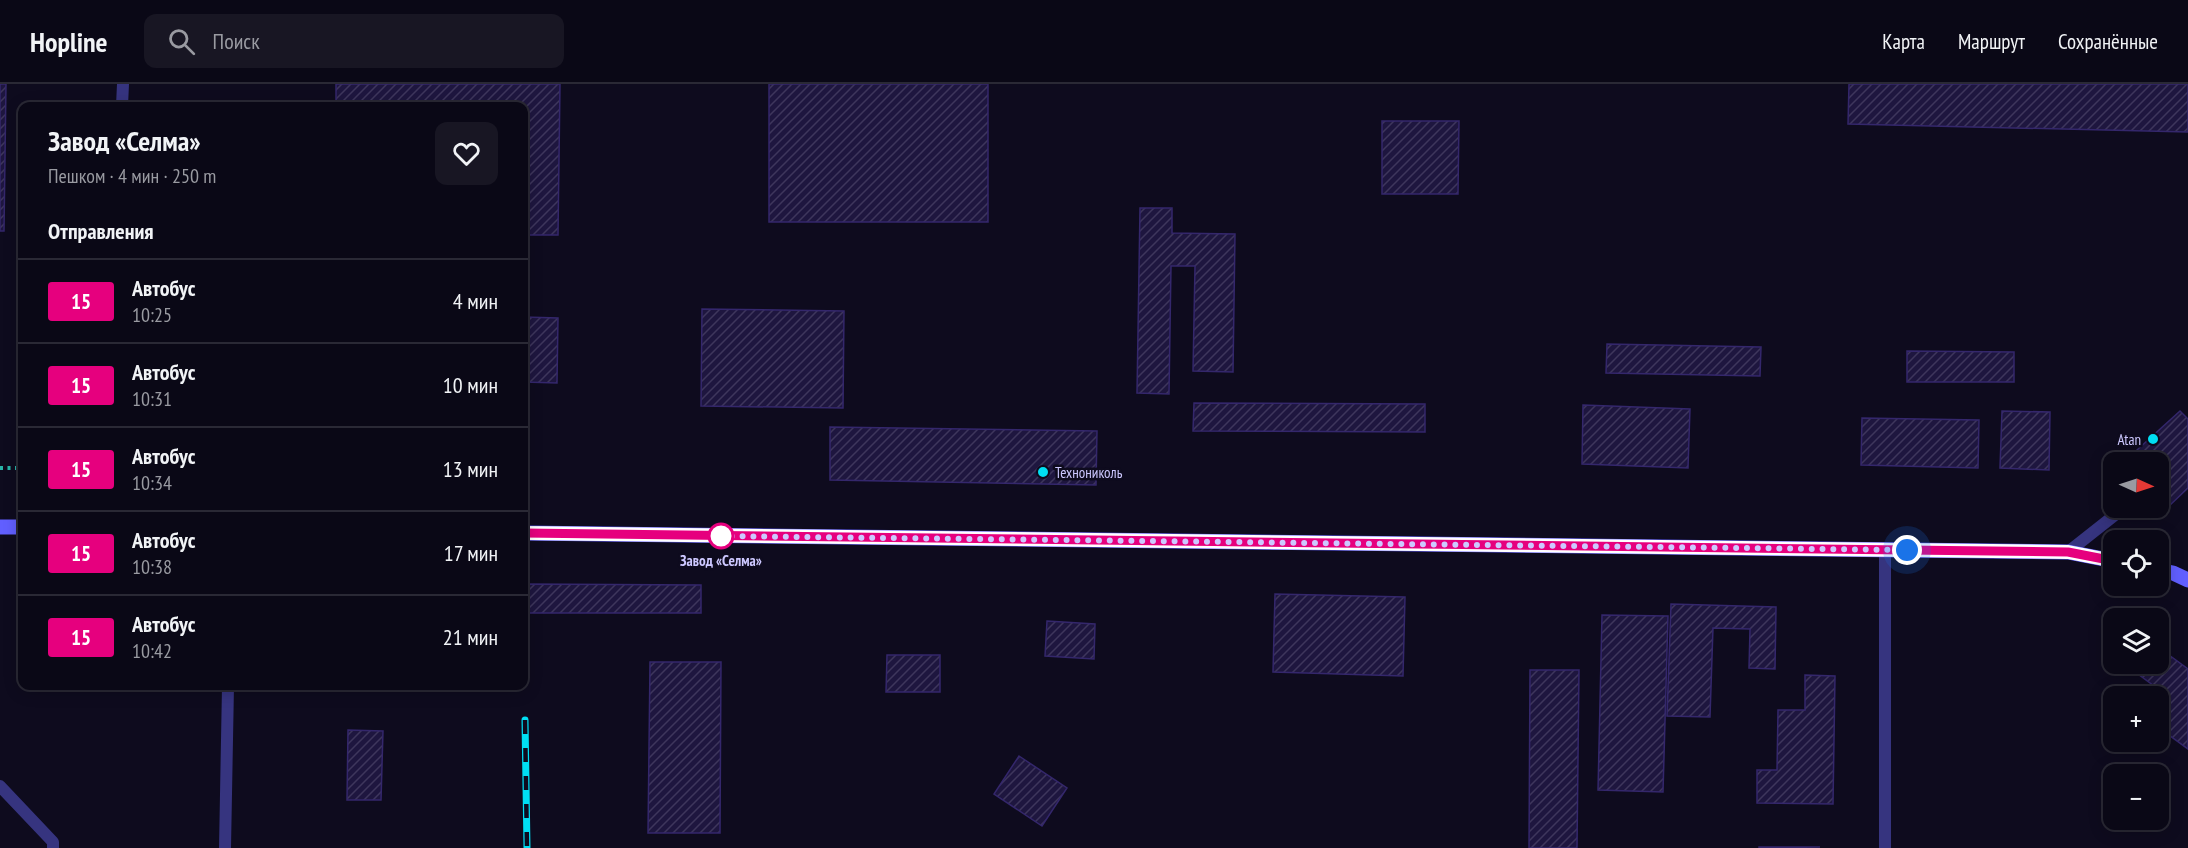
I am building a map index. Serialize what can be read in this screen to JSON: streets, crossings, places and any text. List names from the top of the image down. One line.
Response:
{"places":["Atan","Технониколь","Завод «Селма»"],"lines":["bus line 15"],"north":"right","page":{"header":"Hopline","search":"Поиск","nav":["Карта","Маршрут","Сохранённые"],"heading":[["Завод «Селма»","Пешком · 4 мин · 250 m"],"Отправления"],"list":[{"mark":"15","name":"Автобус","note":"10:25","value":"4 мин"},{"mark":"15","name":"Автобус","note":"10:31","value":"10 мин"},{"mark":"15","name":"Автобус","note":"10:34","value":"13 мин"},{"mark":"15","name":"Автобус","note":"10:38","value":"17 мин"},{"mark":"15","name":"Автобус","note":"10:42","value":"21 мин"}],"map_buttons":["+","−"]}}
